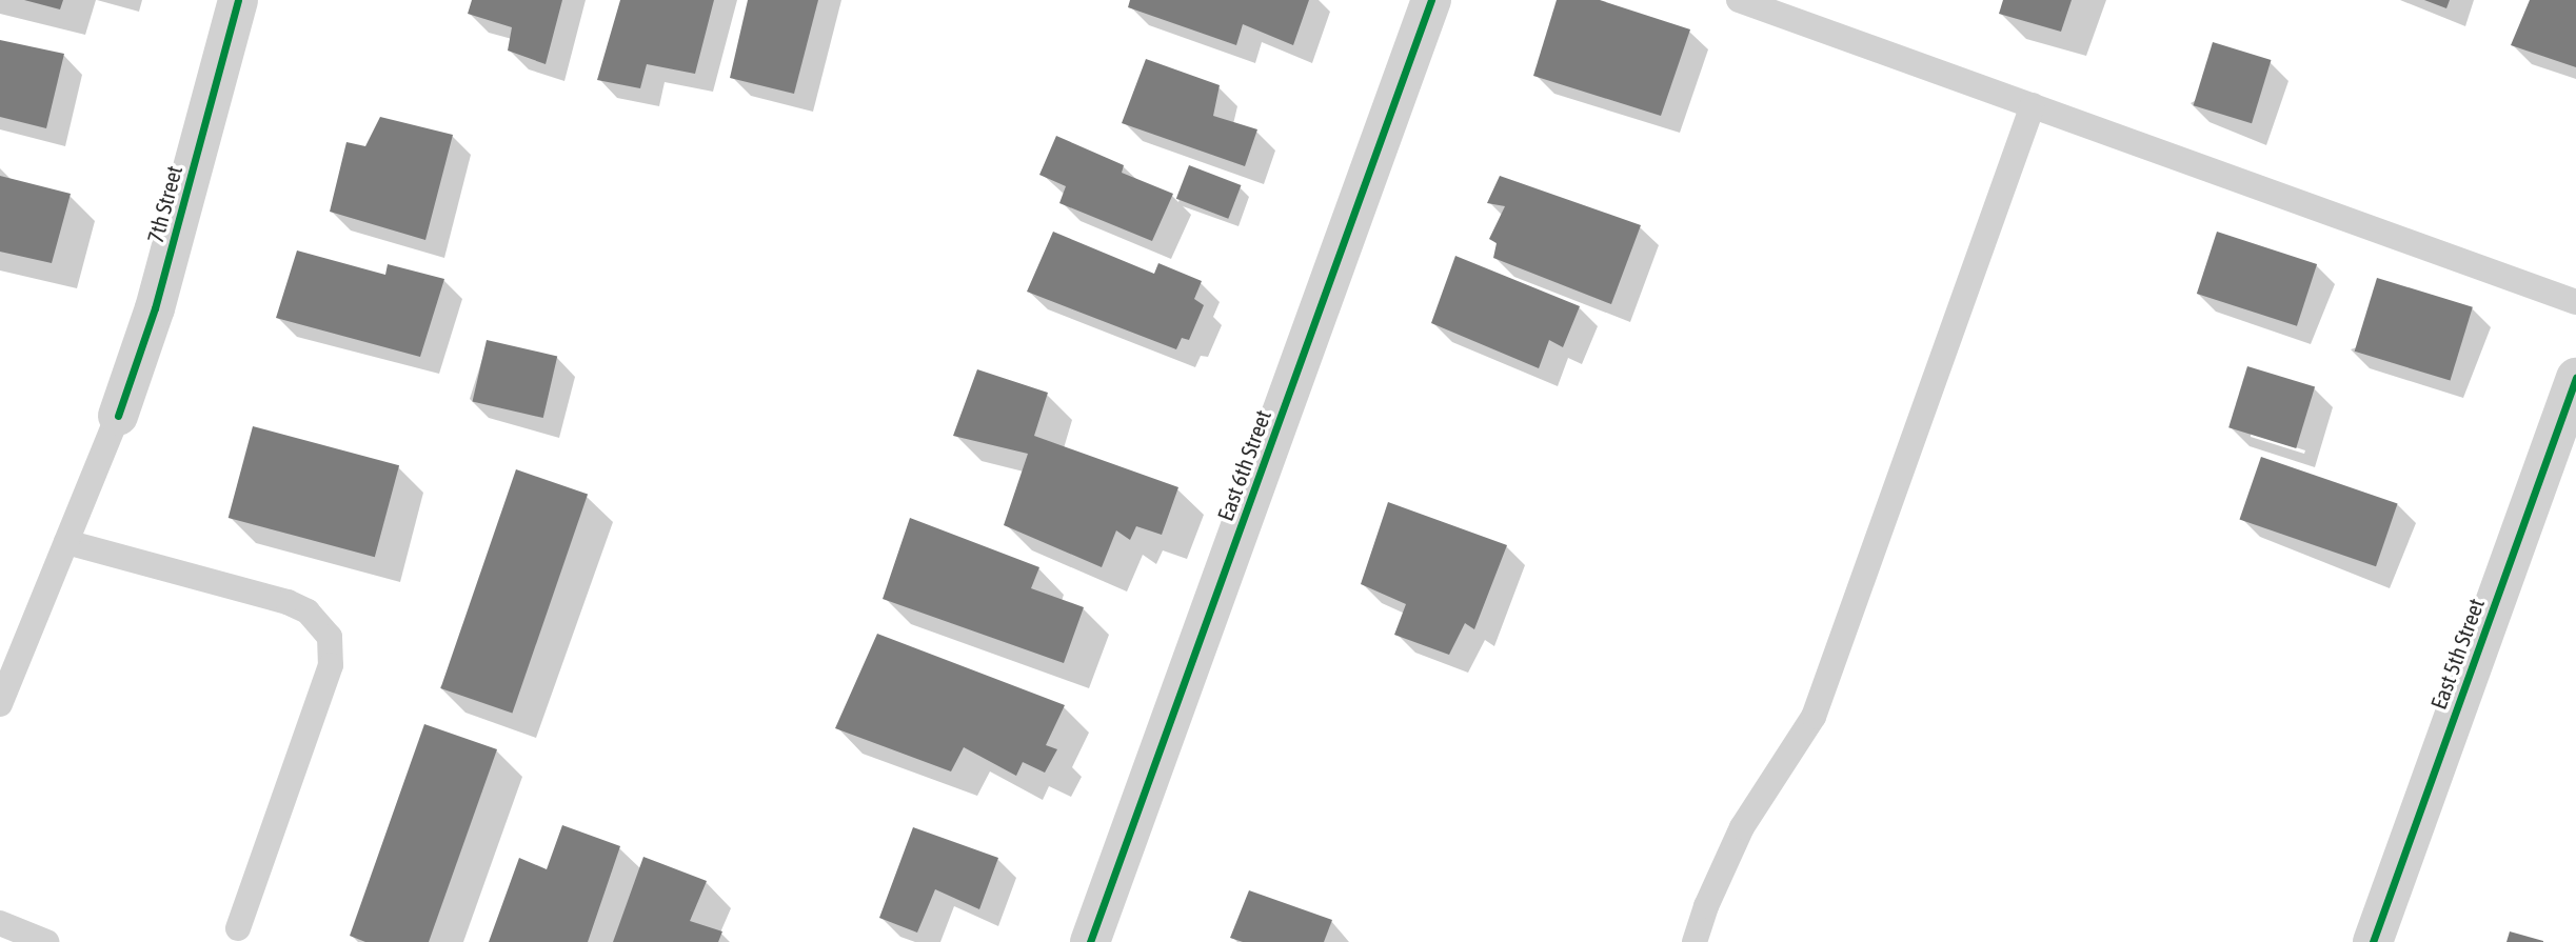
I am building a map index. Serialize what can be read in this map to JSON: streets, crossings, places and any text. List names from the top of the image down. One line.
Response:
{"streets":{"street":["7th Street","East 6th Street","East 5th Street"]}}
